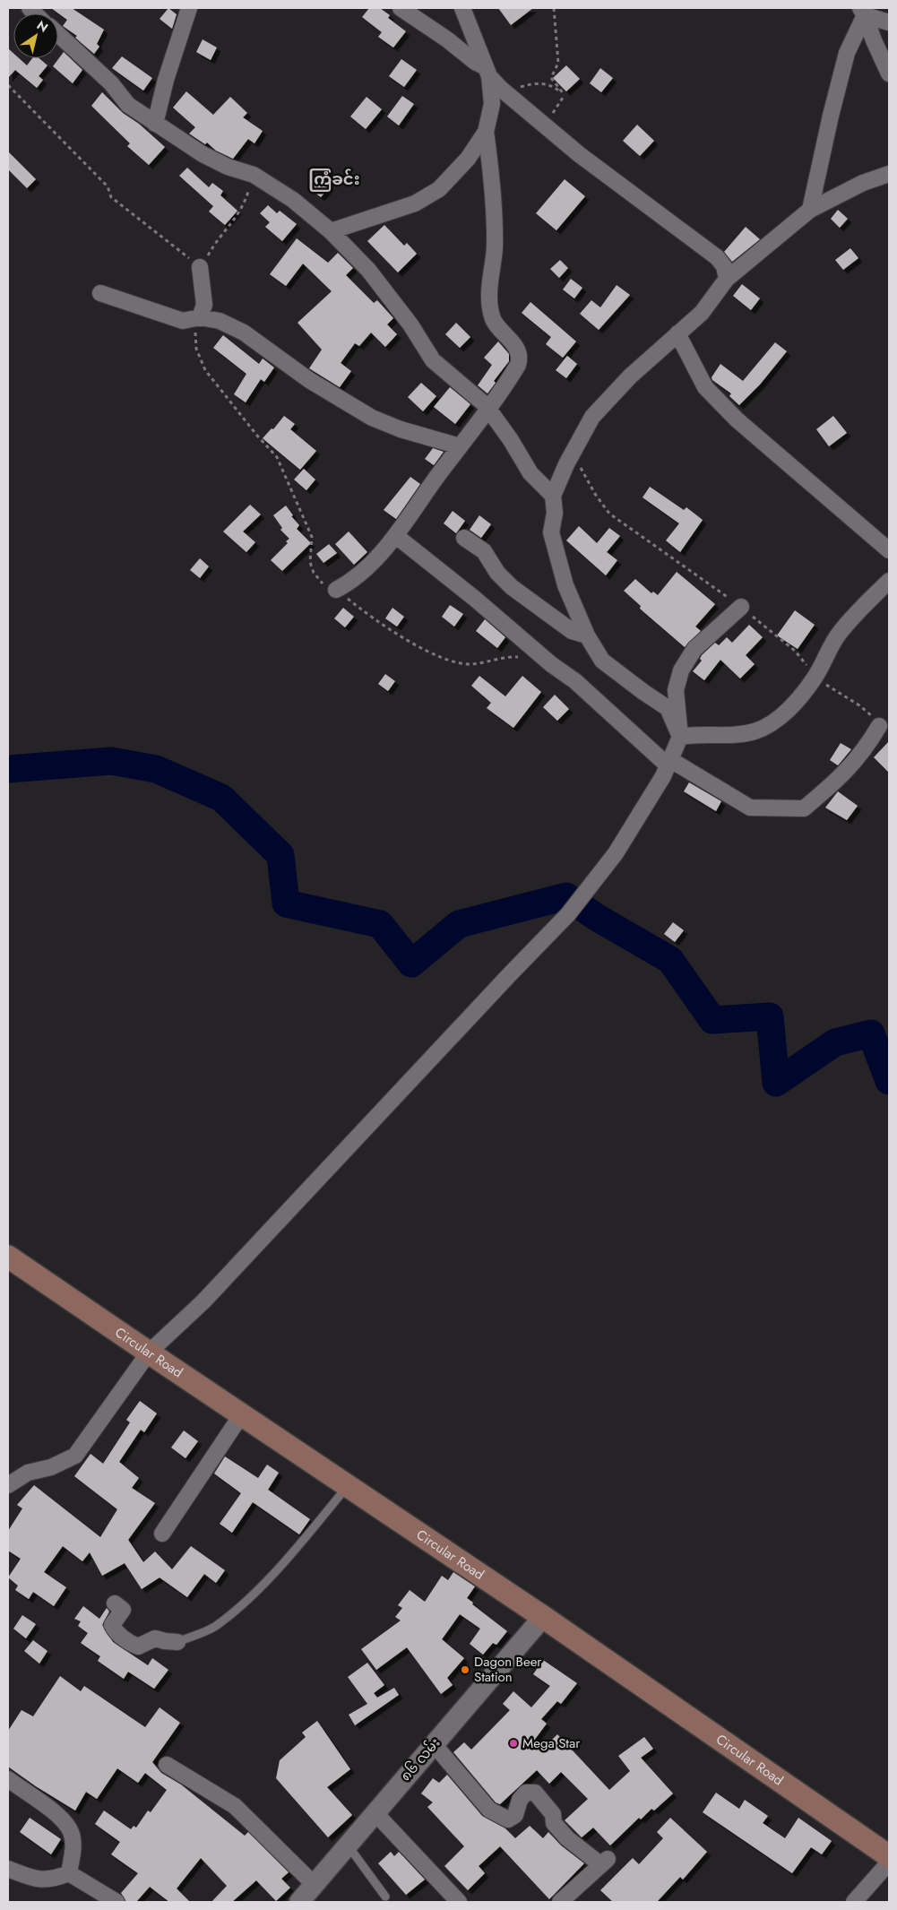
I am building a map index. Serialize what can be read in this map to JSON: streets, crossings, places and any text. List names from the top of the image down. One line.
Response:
{"streets":{"main road":["Circular Road"],"street":["၈၆ လမ်း"]},"crossings":[["Circular Road","၈၆ လမ်း"]],"districts":["ကြံခင်း"],"places":["Dagon Beer Station","Mega Star"],"north":"top right"}
